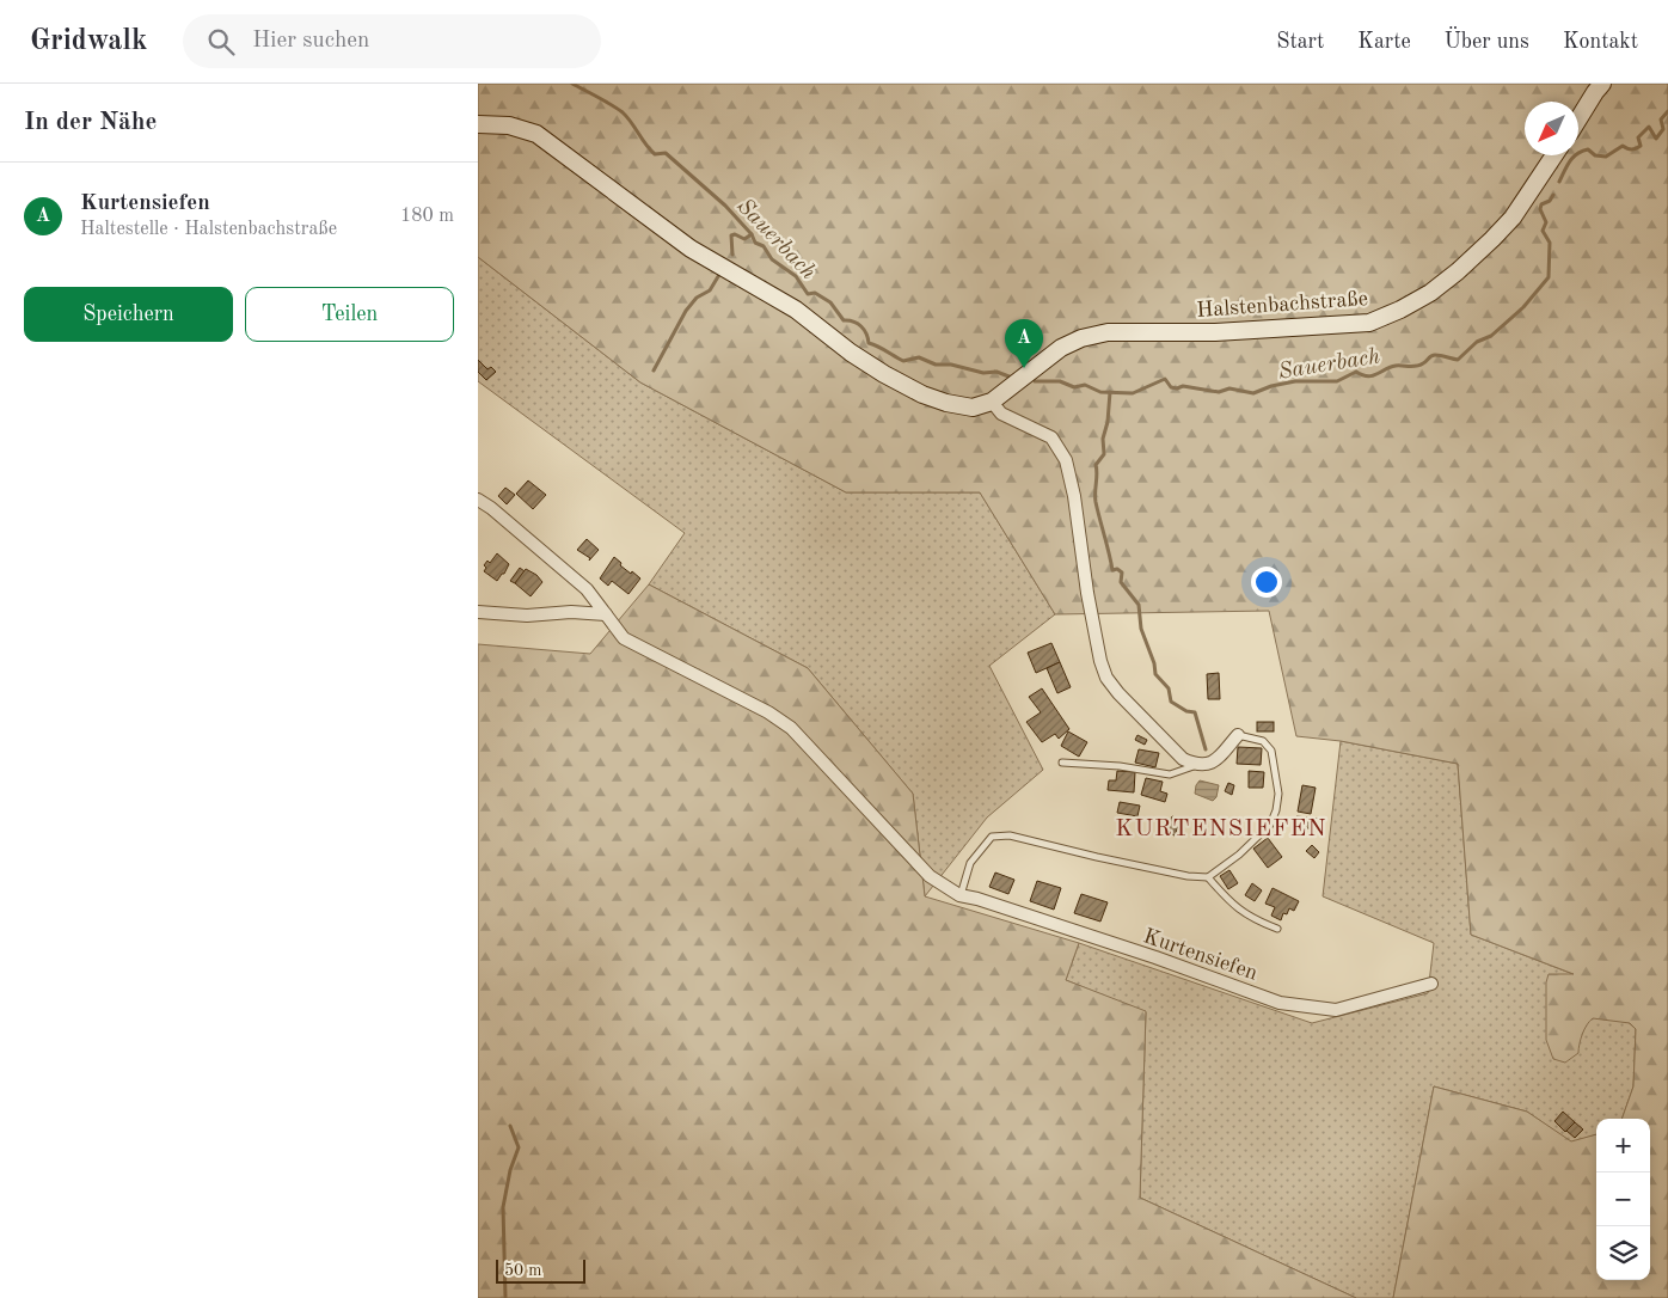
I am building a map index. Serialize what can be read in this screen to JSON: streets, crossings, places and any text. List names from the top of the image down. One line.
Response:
{"streets":{"street":["Halstenbachstraße","Kurtensiefen"]},"districts":["KURTENSIEFEN"],"water":["Sauerbach"],"scale_bar":"50 m","north":"bottom left","page":{"header":"Gridwalk","search":"Hier suchen","nav":["Start","Karte","Über uns","Kontakt"],"heading":"In der Nähe","list":[{"mark":"A","name":"Kurtensiefen","note":"Haltestelle · Halstenbachstraße","value":"180 m"}],"buttons":["Speichern","Teilen"],"pins":"A","map_buttons":["+","−"],"scale":"50 m"}}
